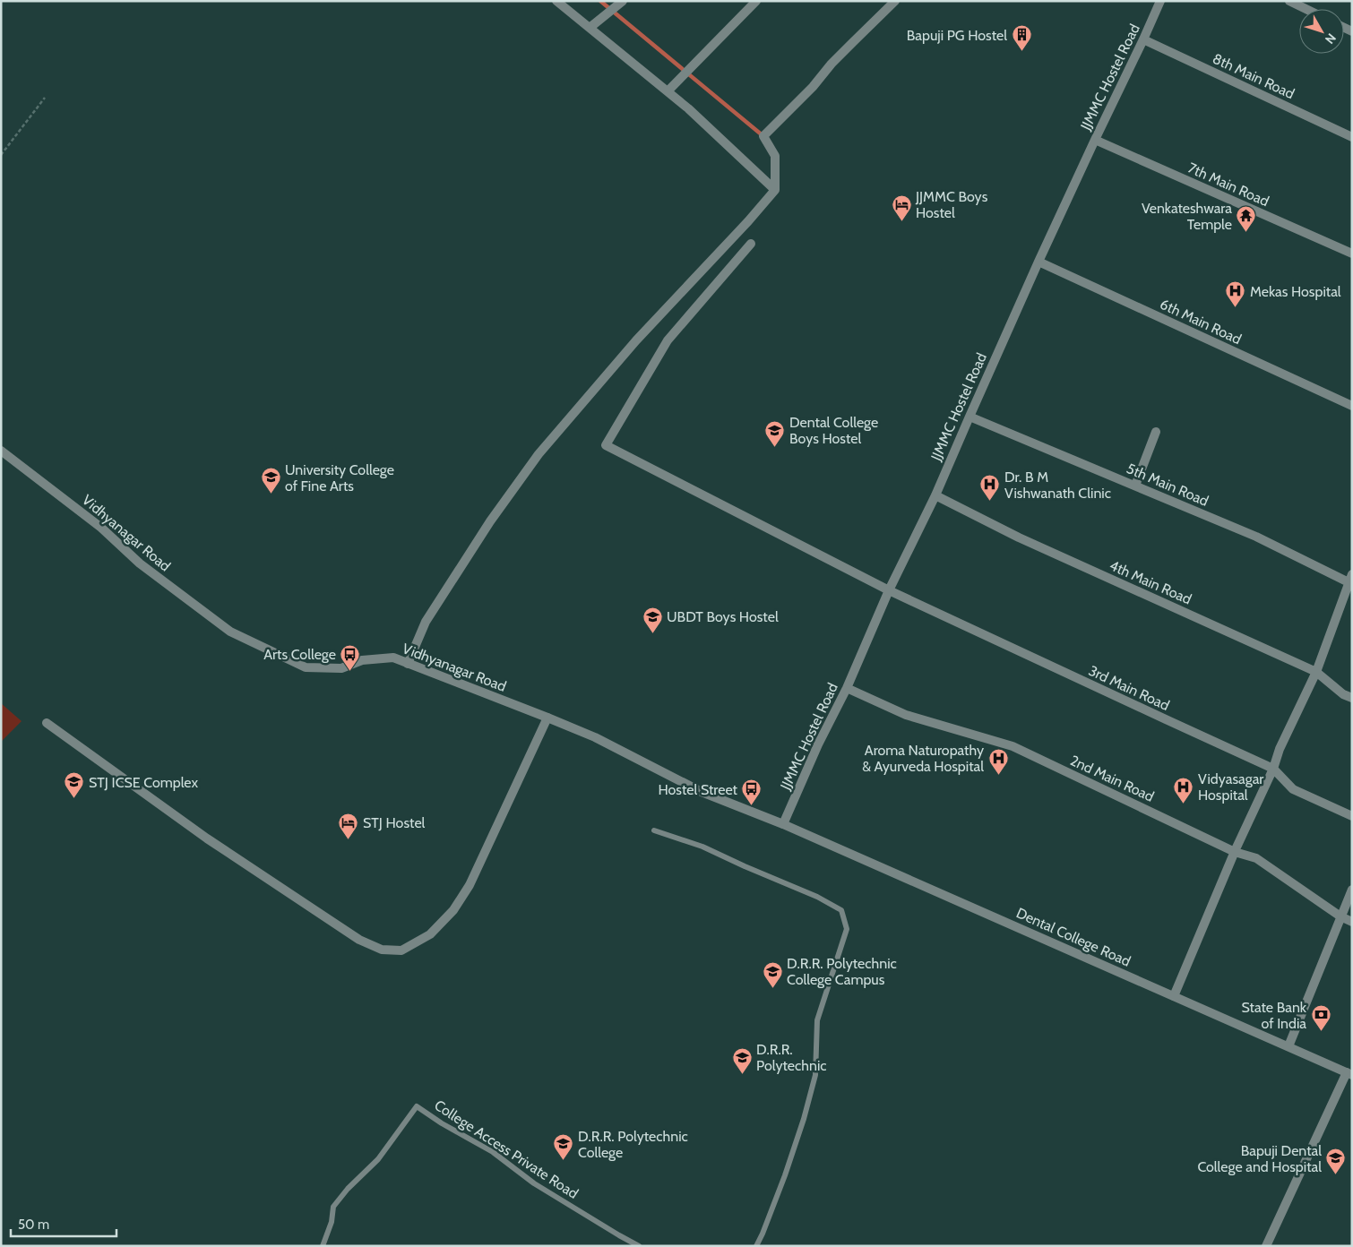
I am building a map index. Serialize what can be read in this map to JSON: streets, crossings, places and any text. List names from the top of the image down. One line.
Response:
{"streets":{"street":["8th Main Road","JJMMC Hostel Road","7th Main Road","6th Main Road","5th Main Road","Vidhyanagar Road","4th Main Road","3rd Main Road","2nd Main Road","Dental College Road"],"lane":["College Access Private Road"]},"crossings":[["8th Main Road","JJMMC Hostel Road"],["JJMMC Hostel Road","7th Main Road"],["JJMMC Hostel Road","6th Main Road"],["JJMMC Hostel Road","5th Main Road"],["JJMMC Hostel Road","Vidhyanagar Road"],["JJMMC Hostel Road","4th Main Road"],["JJMMC Hostel Road","3rd Main Road"],["JJMMC Hostel Road","2nd Main Road"],["JJMMC Hostel Road","Dental College Road"],["Vidhyanagar Road","Dental College Road"]],"places":{"building":["Bapuji PG Hostel"],"hotel":["JJMMC Boys Hostel","STJ Hostel"],"temple":["Venkateshwara Temple"],"hospital":["Mekas Hospital","Dr. B M Vishwanath Clinic","Aroma Naturopathy & Ayurveda Hospital","Vidyasagar Hospital"],"school or university":["Dental College Boys Hostel","University College of Fine Arts","UBDT Boys Hostel","STJ ICSE Complex","D.R.R. Polytechnic College Campus","D.R.R. Polytechnic","D.R.R. Polytechnic College","Bapuji Dental College and Hospital"],"bus stop":["Arts College","Hostel Street"],"bank":["State Bank of India"]},"scale_bar":"50 m","north":"bottom right"}
